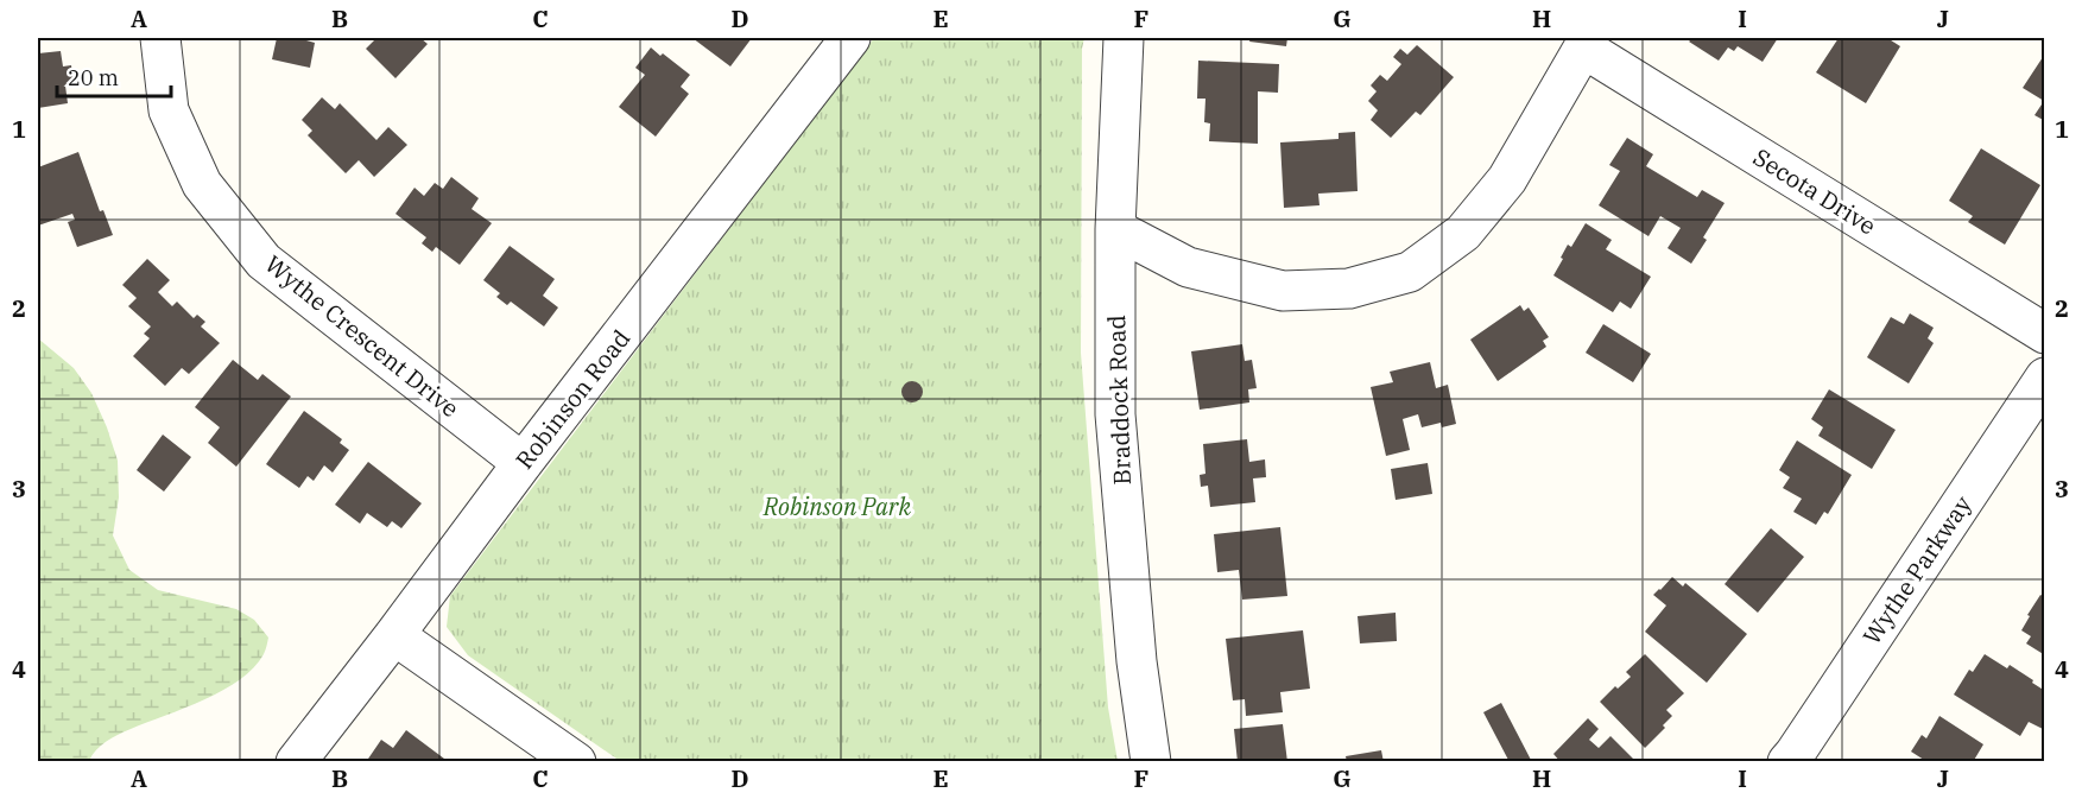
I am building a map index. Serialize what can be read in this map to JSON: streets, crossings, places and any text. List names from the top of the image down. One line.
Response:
{"streets":{"street":["Secota Drive","Wythe Crescent Drive","Robinson Road","Braddock Road","Wythe Parkway"]},"crossings":[["Wythe Crescent Drive","Robinson Road"]],"parks":["Robinson Park"],"scale_bar":"20 m","grid":{"columns":["A","B","C","D","E","F","G","H","I","J"],"rows":["1","2","3","4"]}}
